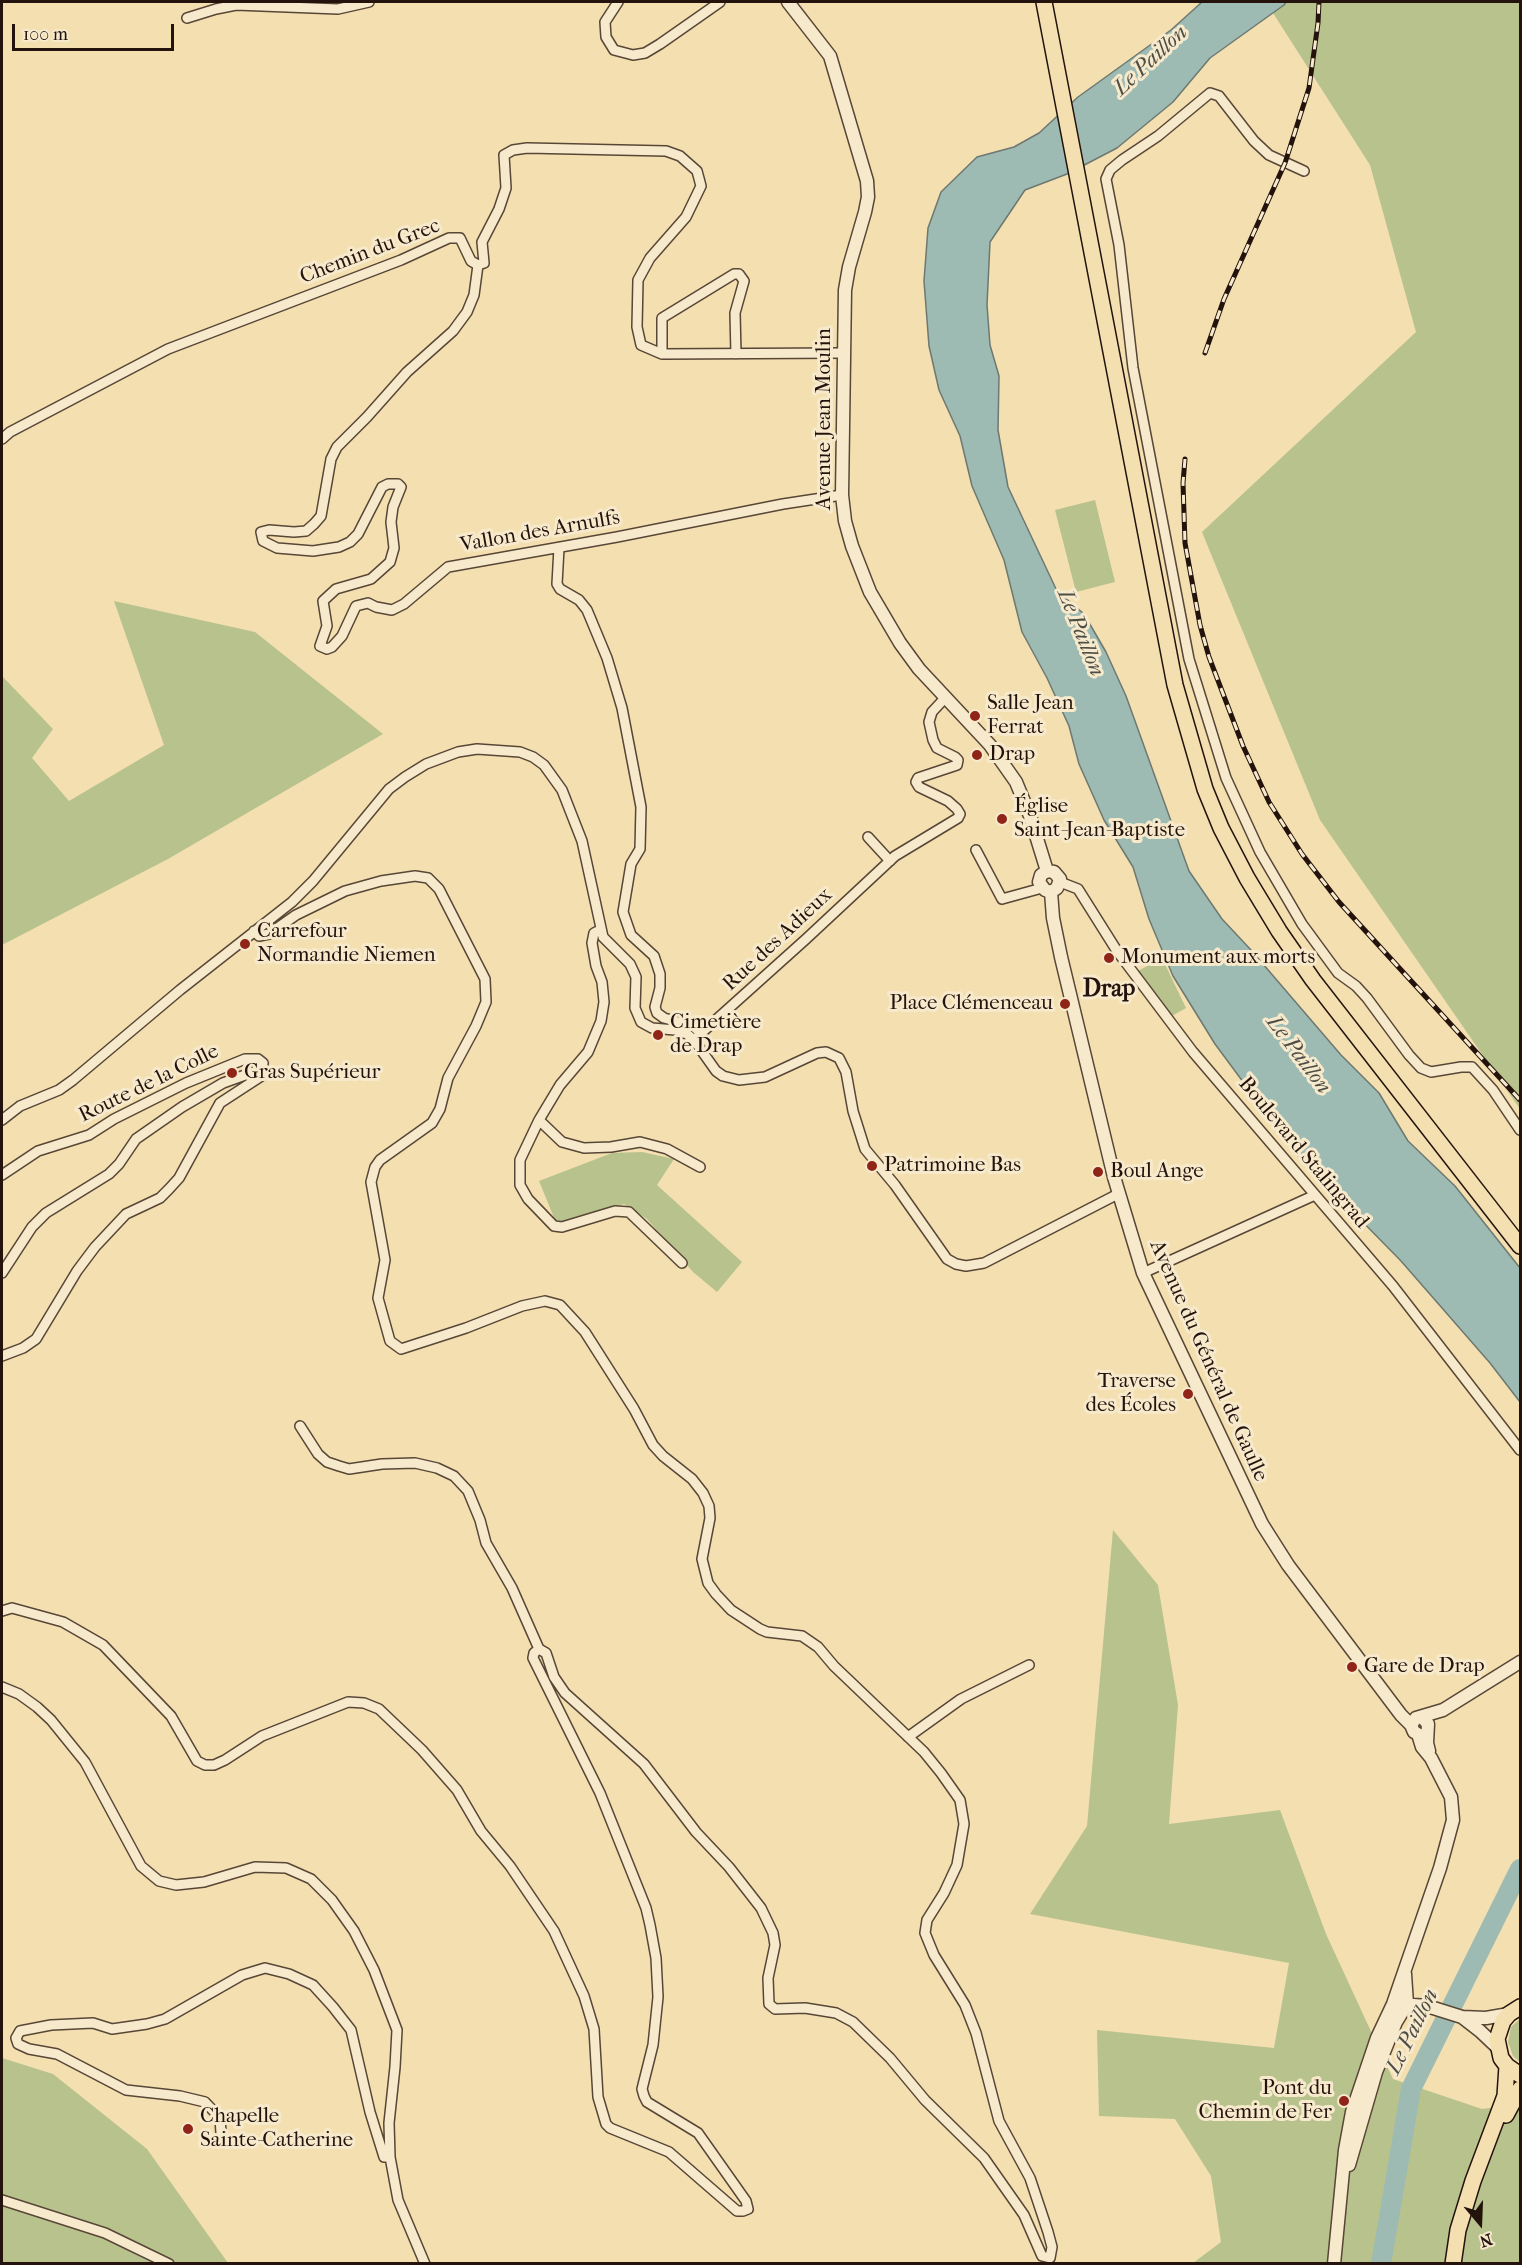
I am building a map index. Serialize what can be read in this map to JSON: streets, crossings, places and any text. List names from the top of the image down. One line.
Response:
{"streets":{"street":["Chemin du Grec","Avenue Jean Moulin","Vallon des Arnulfs","Rue des Adieux","Route de la Colle","Boulevard Stalingrad","Avenue du Général de Gaulle"]},"crossings":[["Chemin du Grec","Vallon des Arnulfs"],["Avenue Jean Moulin","Vallon des Arnulfs"],["Avenue Jean Moulin","Rue des Adieux"],["Avenue Jean Moulin","Boulevard Stalingrad"],["Avenue Jean Moulin","Avenue du Général de Gaulle"],["Boulevard Stalingrad","Avenue du Général de Gaulle"]],"districts":["Drap"],"water":["Le Paillon"],"places":["Salle Jean Ferrat","Drap","Église Saint-Jean-Baptiste","Carrefour Normandie Niemen","Monument aux morts","Place Clémenceau","Cimetière de Drap","Gras Supérieur","Patrimoine Bas","Boul Ange","Traverse des Écoles","Gare de Drap","Pont du Chemin de Fer","Chapelle Sainte-Catherine"],"scale_bar":"100 m","north":"bottom"}
